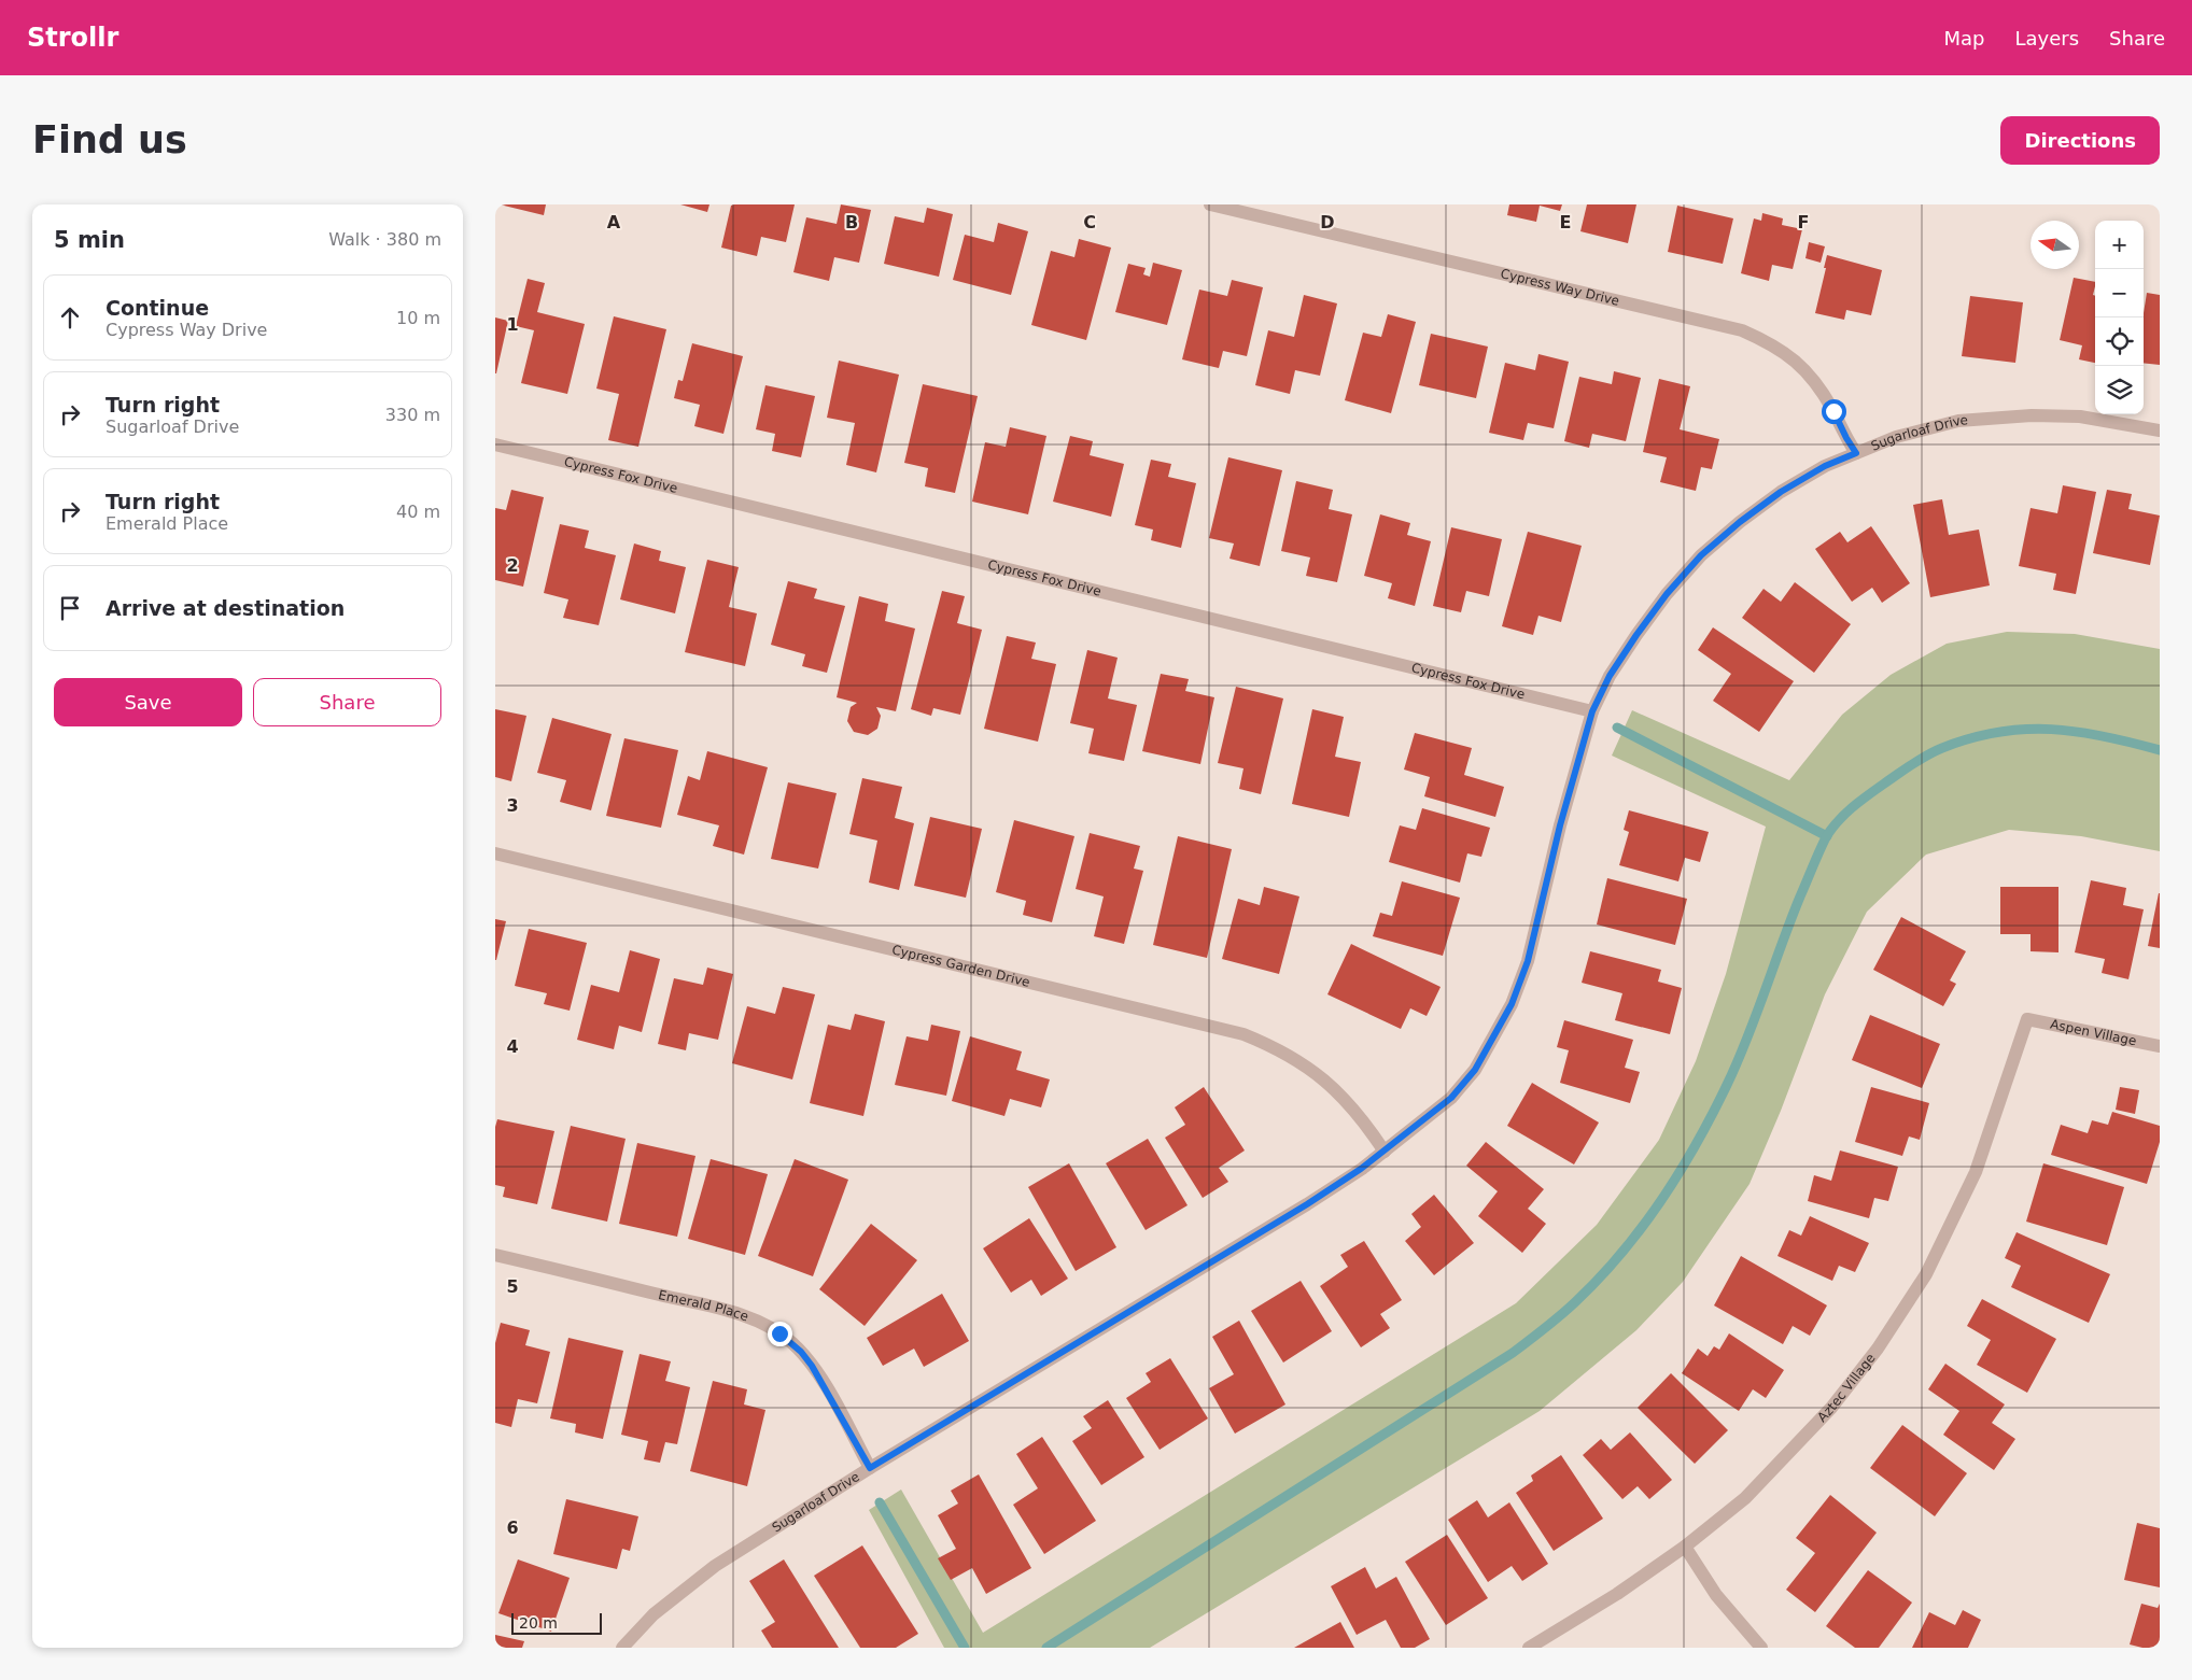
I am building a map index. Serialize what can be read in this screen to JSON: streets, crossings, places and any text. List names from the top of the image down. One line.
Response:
{"streets":{"street":["Cypress Way Drive","Sugarloaf Drive","Cypress Fox Drive","Cypress Garden Drive","Aspen Village","Emerald Place","Aztec Village"]},"crossings":[["Cypress Way Drive","Sugarloaf Drive"],["Sugarloaf Drive","Cypress Fox Drive"],["Sugarloaf Drive","Cypress Garden Drive"],["Sugarloaf Drive","Emerald Place"],["Aspen Village","Aztec Village"]],"scale_bar":"20 m","north":"left","page":{"header":"Strollr","nav":["Map","Layers","Share"],"buttons":["Directions",["Save","Share"]],"title":"Find us","heading":["5 min","Walk · 380 m"],"map_buttons":["+","−"],"list":[["Continue","Cypress Way Drive","10 m"],["Turn right","Sugarloaf Drive","330 m"],["Turn right","Emerald Place","40 m"],"Arrive at destination"],"scale":"20 m"},"grid":{"columns":["A","B","C","D","E","F"],"rows":["1","2","3","4","5","6"]}}
